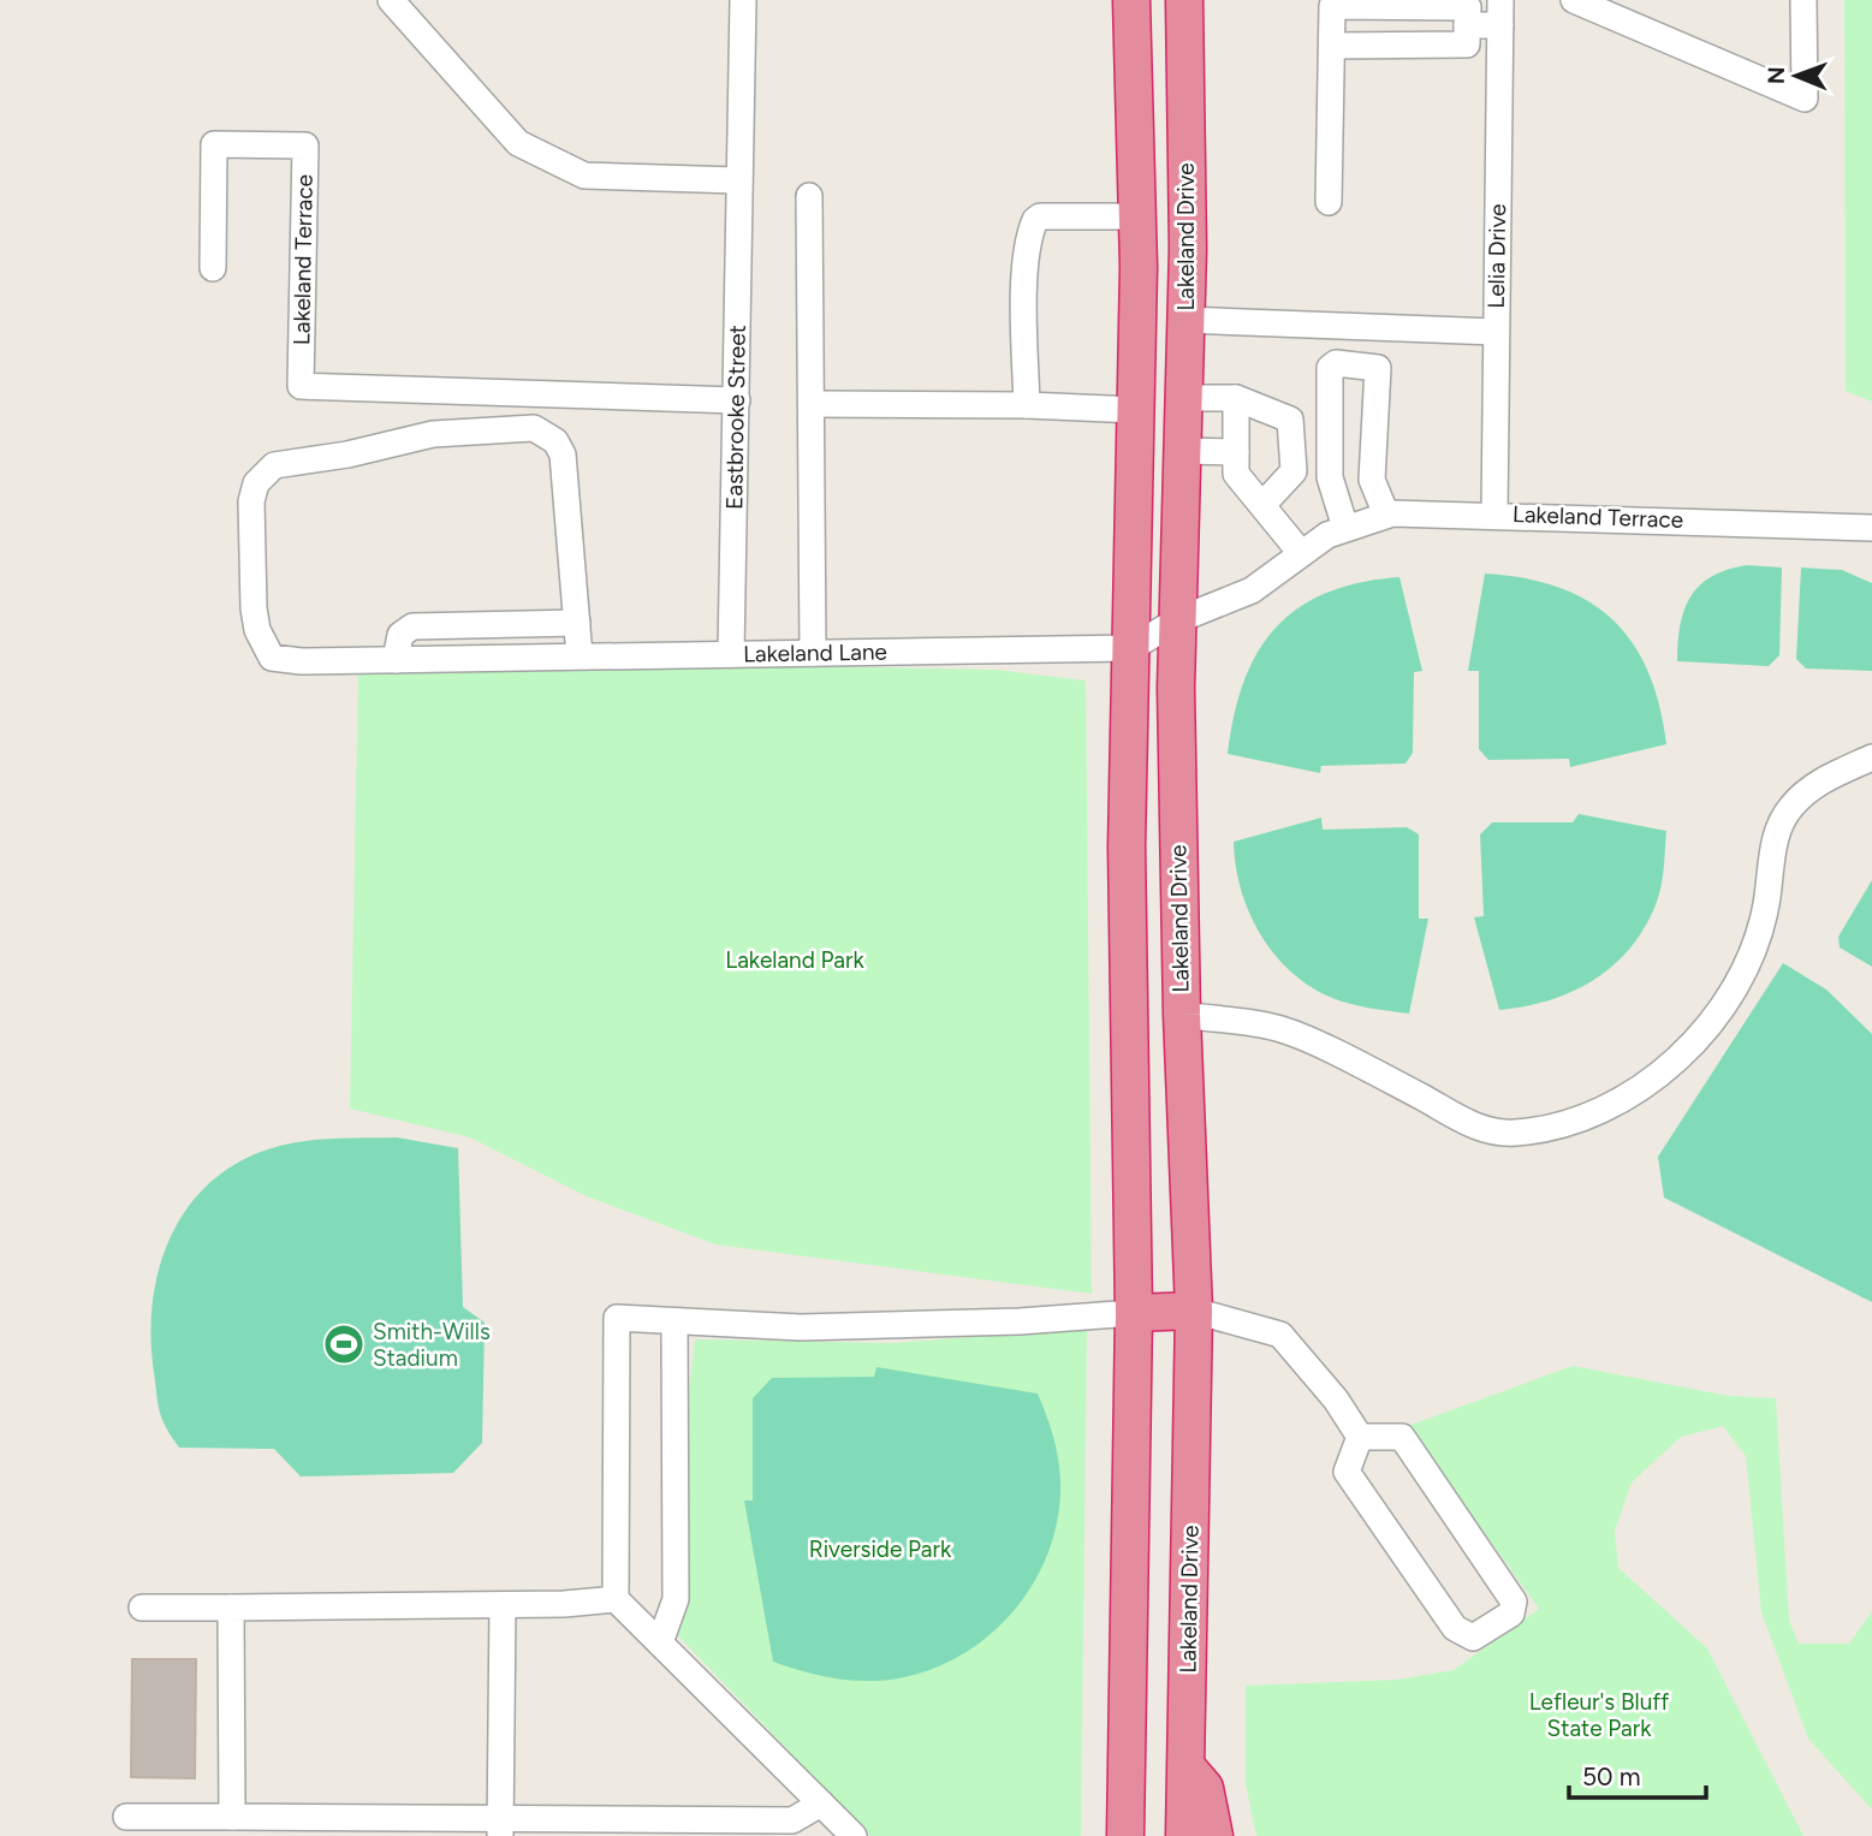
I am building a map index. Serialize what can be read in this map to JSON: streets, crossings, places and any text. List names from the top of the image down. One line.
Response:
{"streets":{"highway":["Lakeland Drive"],"street":["Lelia Drive","Lakeland Terrace","Eastbrooke Street","Lakeland Lane"]},"crossings":[["Lakeland Drive","Lakeland Lane"],["Lelia Drive","Lakeland Terrace"],["Lakeland Terrace","Eastbrooke Street"],["Eastbrooke Street","Lakeland Lane"]],"parks":["Lakeland Park","Riverside Park","Lefleur's Bluff State Park"],"places":{"sports":["Smith-Wills Stadium"]},"scale_bar":"50 m","north":"left"}
